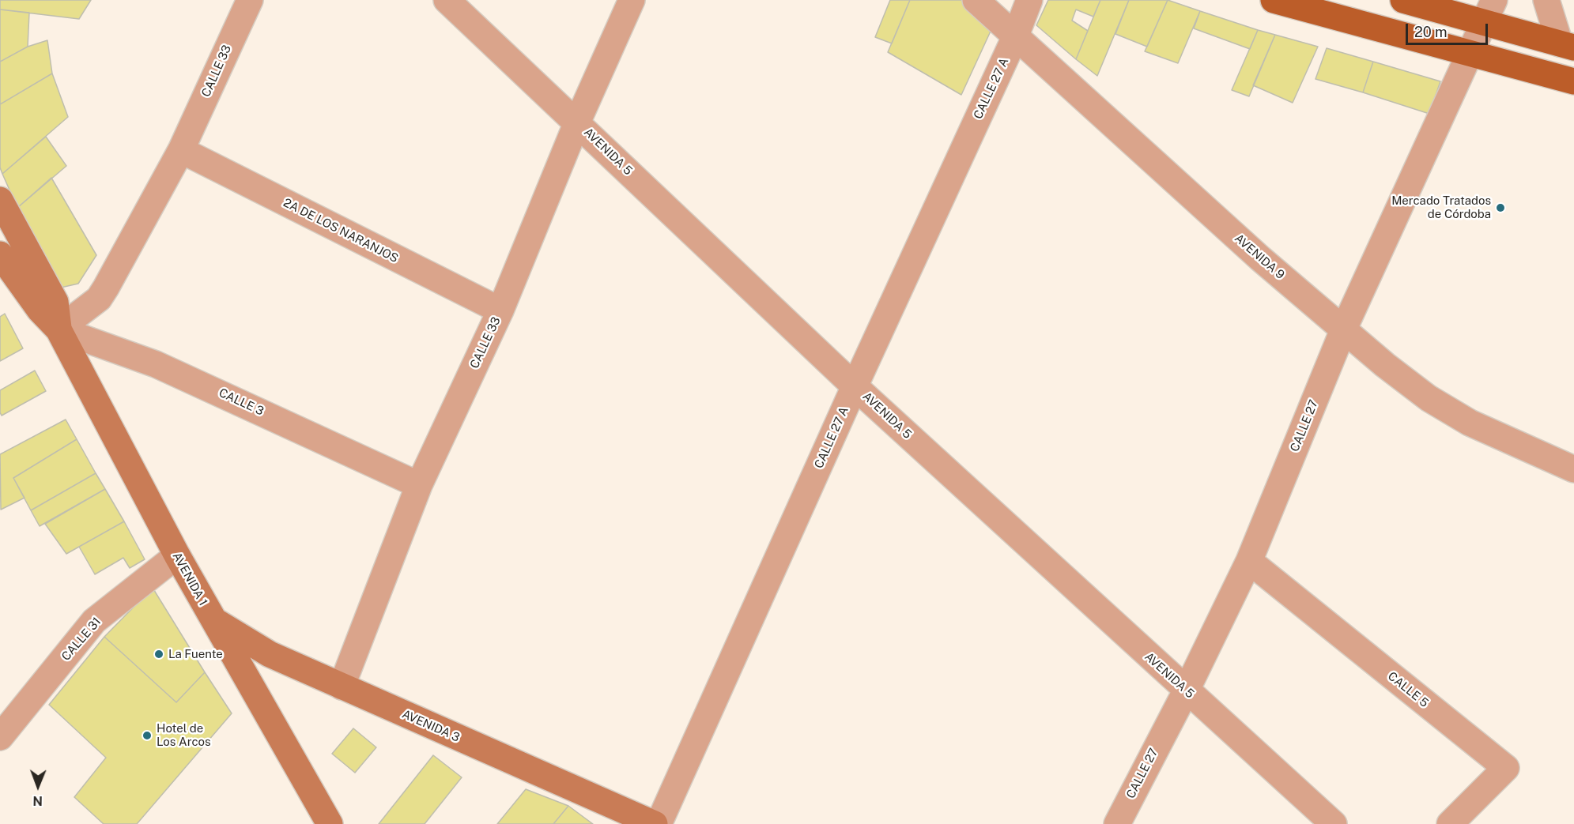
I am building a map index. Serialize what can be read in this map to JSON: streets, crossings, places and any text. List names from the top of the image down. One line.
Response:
{"streets":{"main road":["AVENIDA 1","AVENIDA 3"],"street":["CALLE 33","CALLE 27 A","AVENIDA 5","2A DE LOS NARANJOS","AVENIDA 9","CALLE 3","CALLE 27","CALLE 31","CALLE 5"]},"crossings":[["CALLE 33","AVENIDA 5"],["CALLE 33","2A DE LOS NARANJOS"],["CALLE 33","CALLE 3"],["CALLE 33","AVENIDA 1"],["CALLE 33","AVENIDA 3"],["CALLE 27 A","AVENIDA 5"],["CALLE 27 A","AVENIDA 9"],["AVENIDA 5","CALLE 27"],["AVENIDA 9","CALLE 27"],["CALLE 3","AVENIDA 1"],["CALLE 27","CALLE 5"],["AVENIDA 1","CALLE 31"],["AVENIDA 1","AVENIDA 3"]],"places":["Mercado Tratados de Córdoba","La Fuente","Hotel de Los Arcos"],"scale_bar":"20 m","north":"bottom"}
